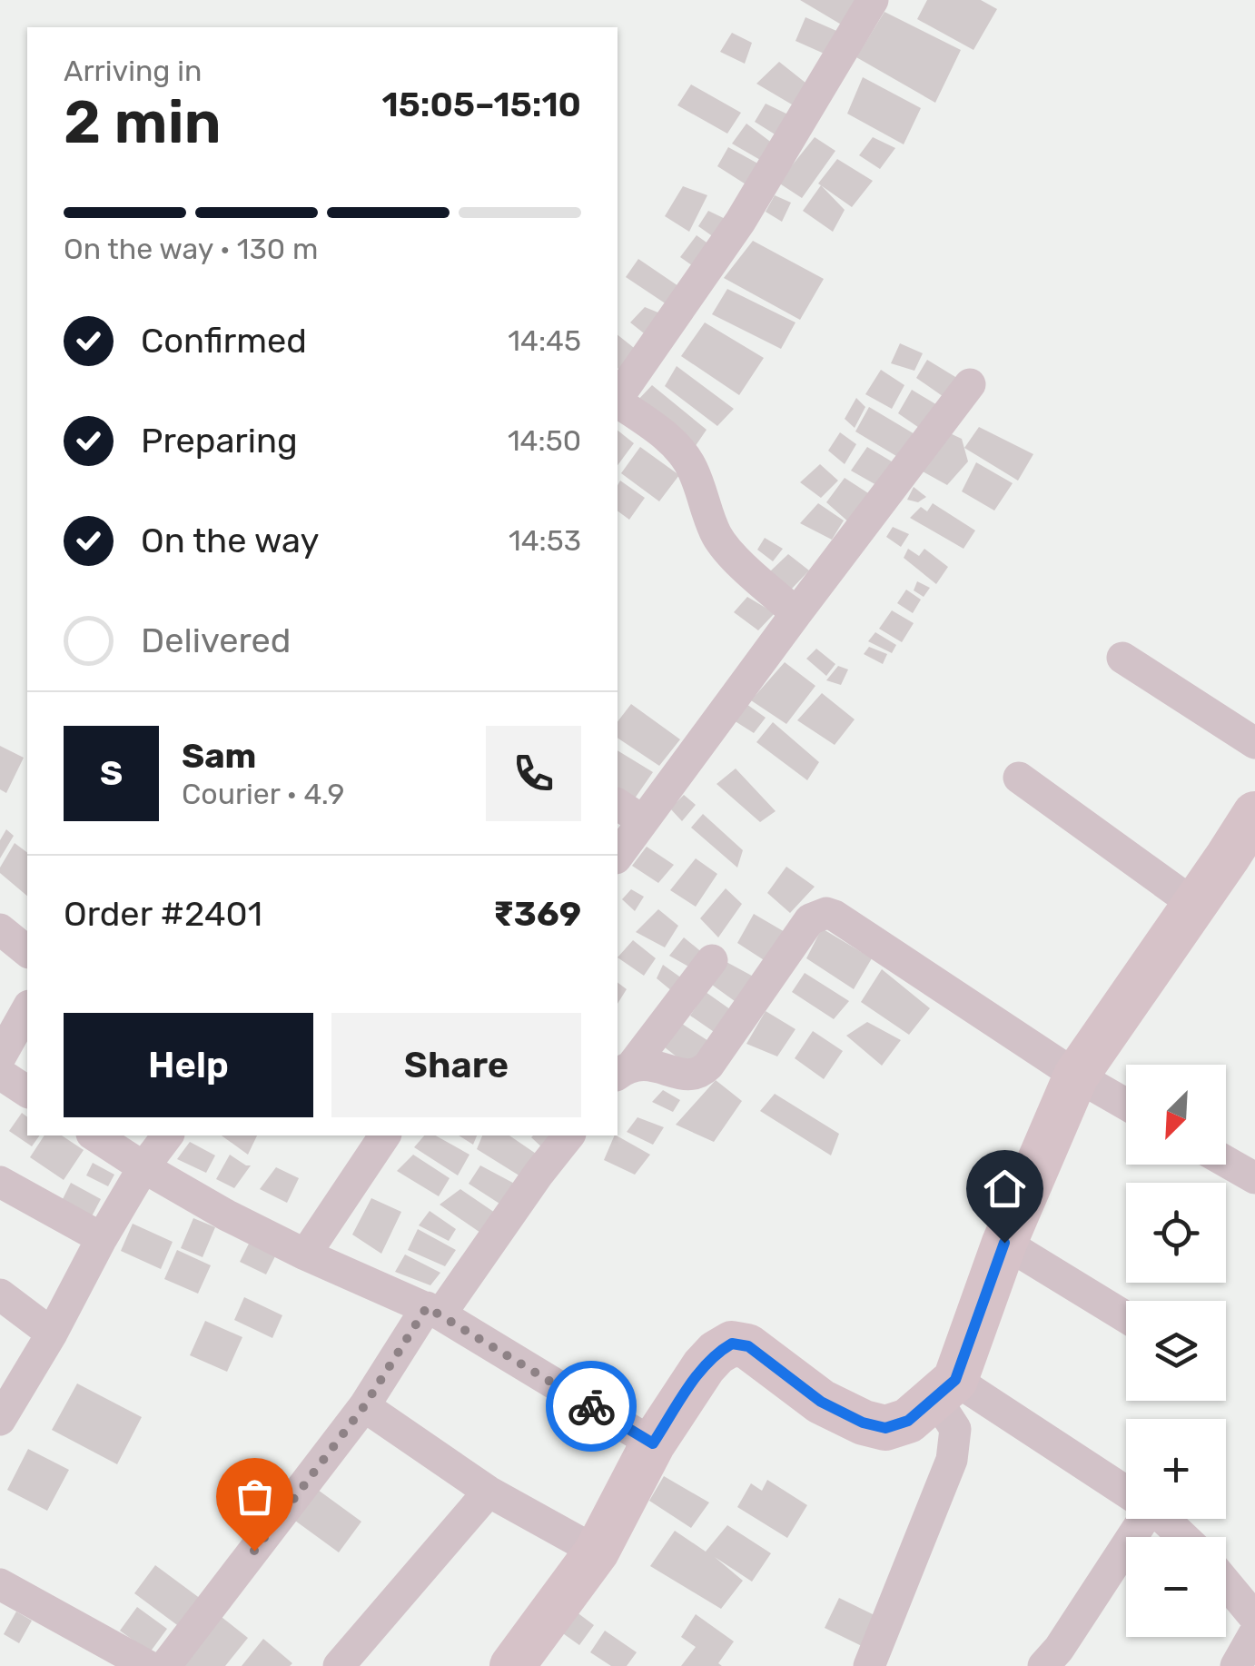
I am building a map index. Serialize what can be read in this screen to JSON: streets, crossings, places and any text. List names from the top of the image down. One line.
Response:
{"north":"bottom left","page":{"heading":["2 min","Arriving in","15:05–15:10"],"panel":["Sam","Courier · 4.9","Order #2401","₹369"],"bar":"On the way · 130 m","list":[["Confirmed","14:45"],["Preparing","14:50"],["On the way","14:53"],"Delivered"],"round":"S","buttons":["Help","Share"],"map_buttons":["+","−"]}}
